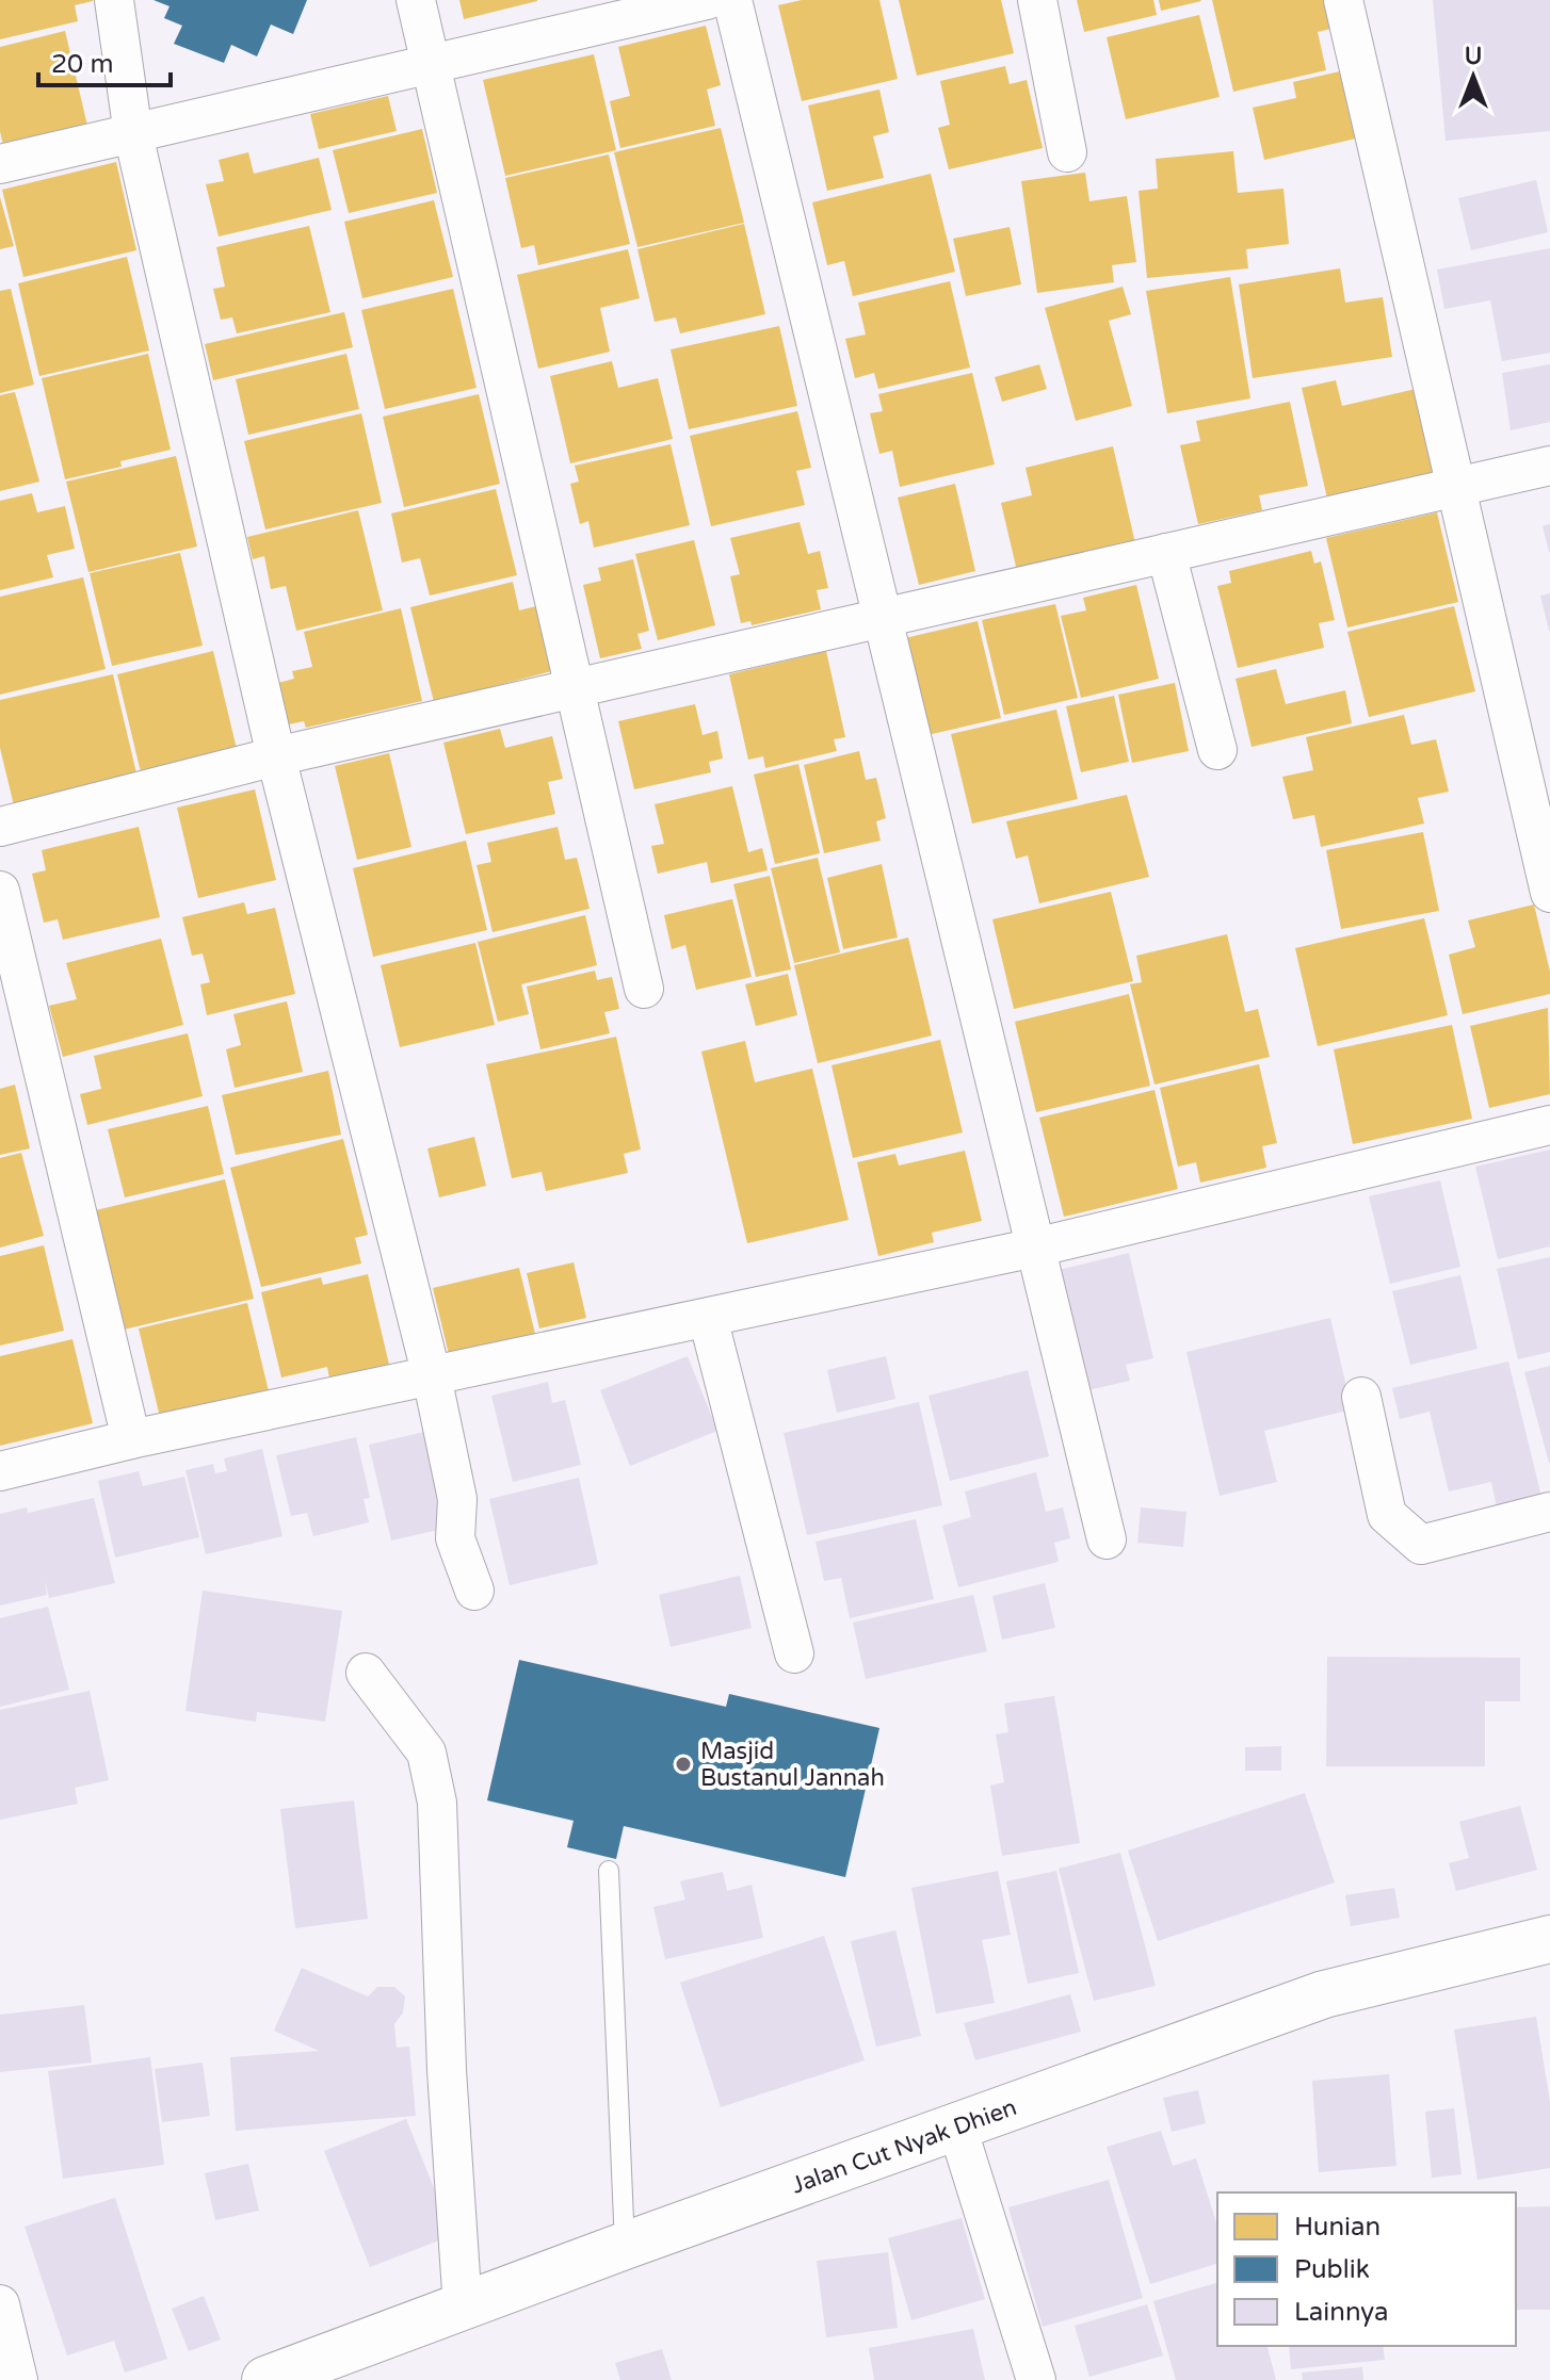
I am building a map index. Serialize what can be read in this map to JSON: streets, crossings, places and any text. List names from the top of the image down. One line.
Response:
{"streets":{"highway":["Jalan Cut Nyak Dhien"]},"places":["Masjid Bustanul Jannah"],"legend":["Hunian","Publik","Lainnya"],"scale_bar":"20 m","north":"top"}
